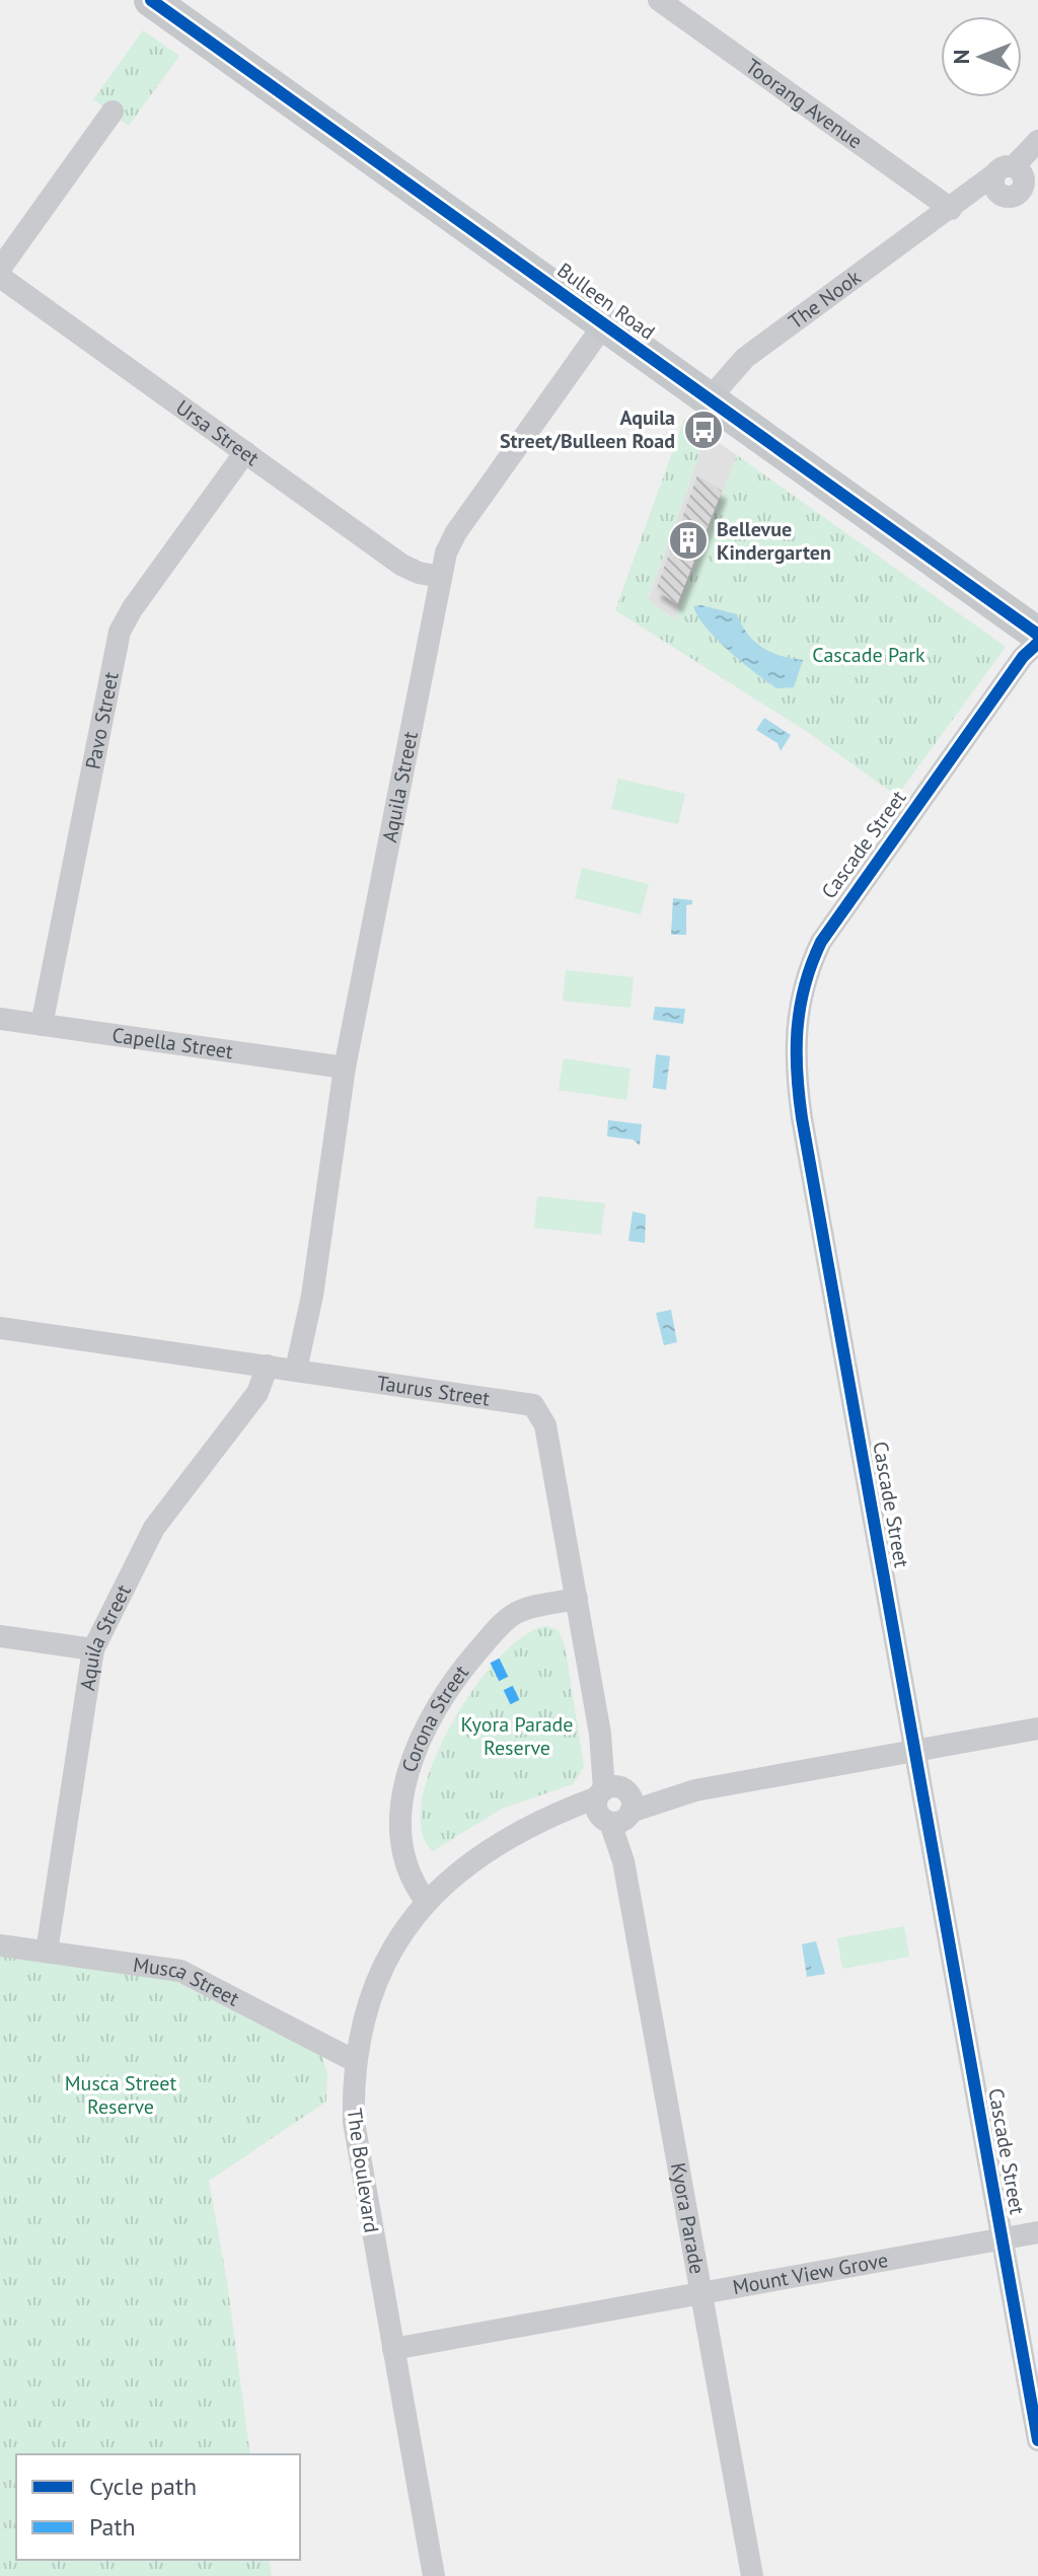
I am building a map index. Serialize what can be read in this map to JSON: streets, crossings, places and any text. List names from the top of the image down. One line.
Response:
{"streets":{"main road":["Bulleen Road"],"street":["Toorang Avenue","The Nook","Ursa Street","Pavo Street","Aquila Street","Cascade Street","Capella Street","Taurus Street","Corona Street","Musca Street","The Boulevard","Kyora Parade","Mount View Grove"]},"crossings":[["Toorang Avenue","The Nook"],["The Nook","Bulleen Road"],["Bulleen Road","Aquila Street"],["Ursa Street","Pavo Street"],["Ursa Street","Aquila Street"],["Pavo Street","Capella Street"],["Aquila Street","Capella Street"],["Aquila Street","Taurus Street"],["Aquila Street","Musca Street"],["Cascade Street","The Boulevard"],["Cascade Street","Mount View Grove"],["Taurus Street","Corona Street"],["Taurus Street","The Boulevard"],["Taurus Street","Kyora Parade"],["Corona Street","The Boulevard"],["Musca Street","The Boulevard"],["The Boulevard","Kyora Parade"],["The Boulevard","Mount View Grove"],["Kyora Parade","Mount View Grove"]],"parks":["Cascade Park","Kyora Parade Reserve","Musca Street Reserve"],"places":{"bus stop":["Aquila Street/Bulleen Road"],"building":["Bellevue Kindergarten"]},"legend":["Cycle path","Path"],"north":"left"}
